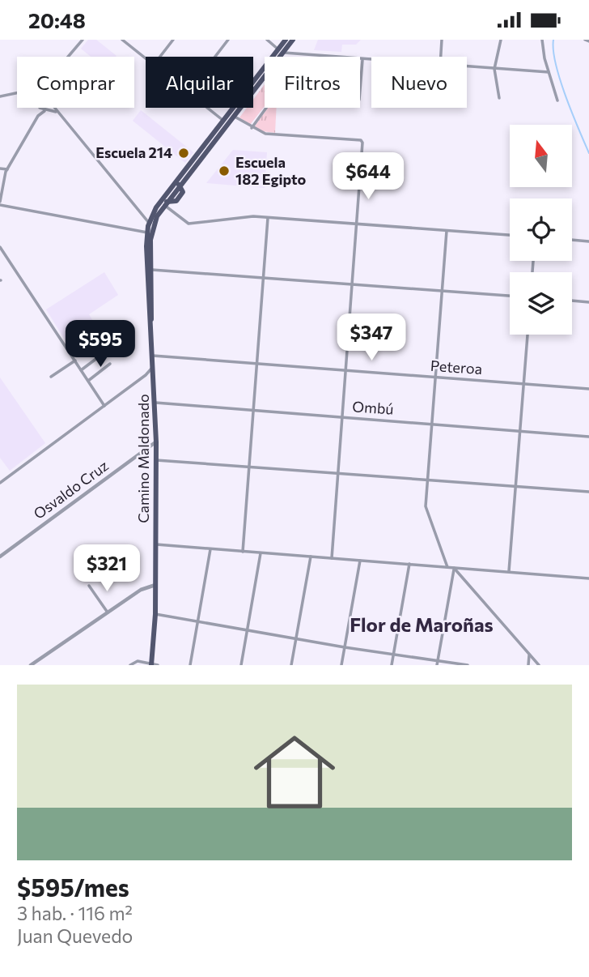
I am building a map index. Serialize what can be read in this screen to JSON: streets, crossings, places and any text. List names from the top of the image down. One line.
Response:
{"streets":{"main road":["Camino Maldonado"],"street":["Peteroa","Ombú","Osvaldo Cruz"]},"crossings":[["Peteroa","Camino Maldonado"],["Ombú","Camino Maldonado"],["Camino Maldonado","Osvaldo Cruz"]],"districts":["Flor de Maroñas"],"places":["Escuela 214","Escuela 182 Egipto"],"north":"top","page":{"status":"20:48","chip":["Comprar","Alquilar","Filtros","Nuevo"],"price":["$644","$347","$595","$321"],"list":[{"name":"$595/mes","note":"3 hab. · 116 m² · Juan Quevedo"}]}}
